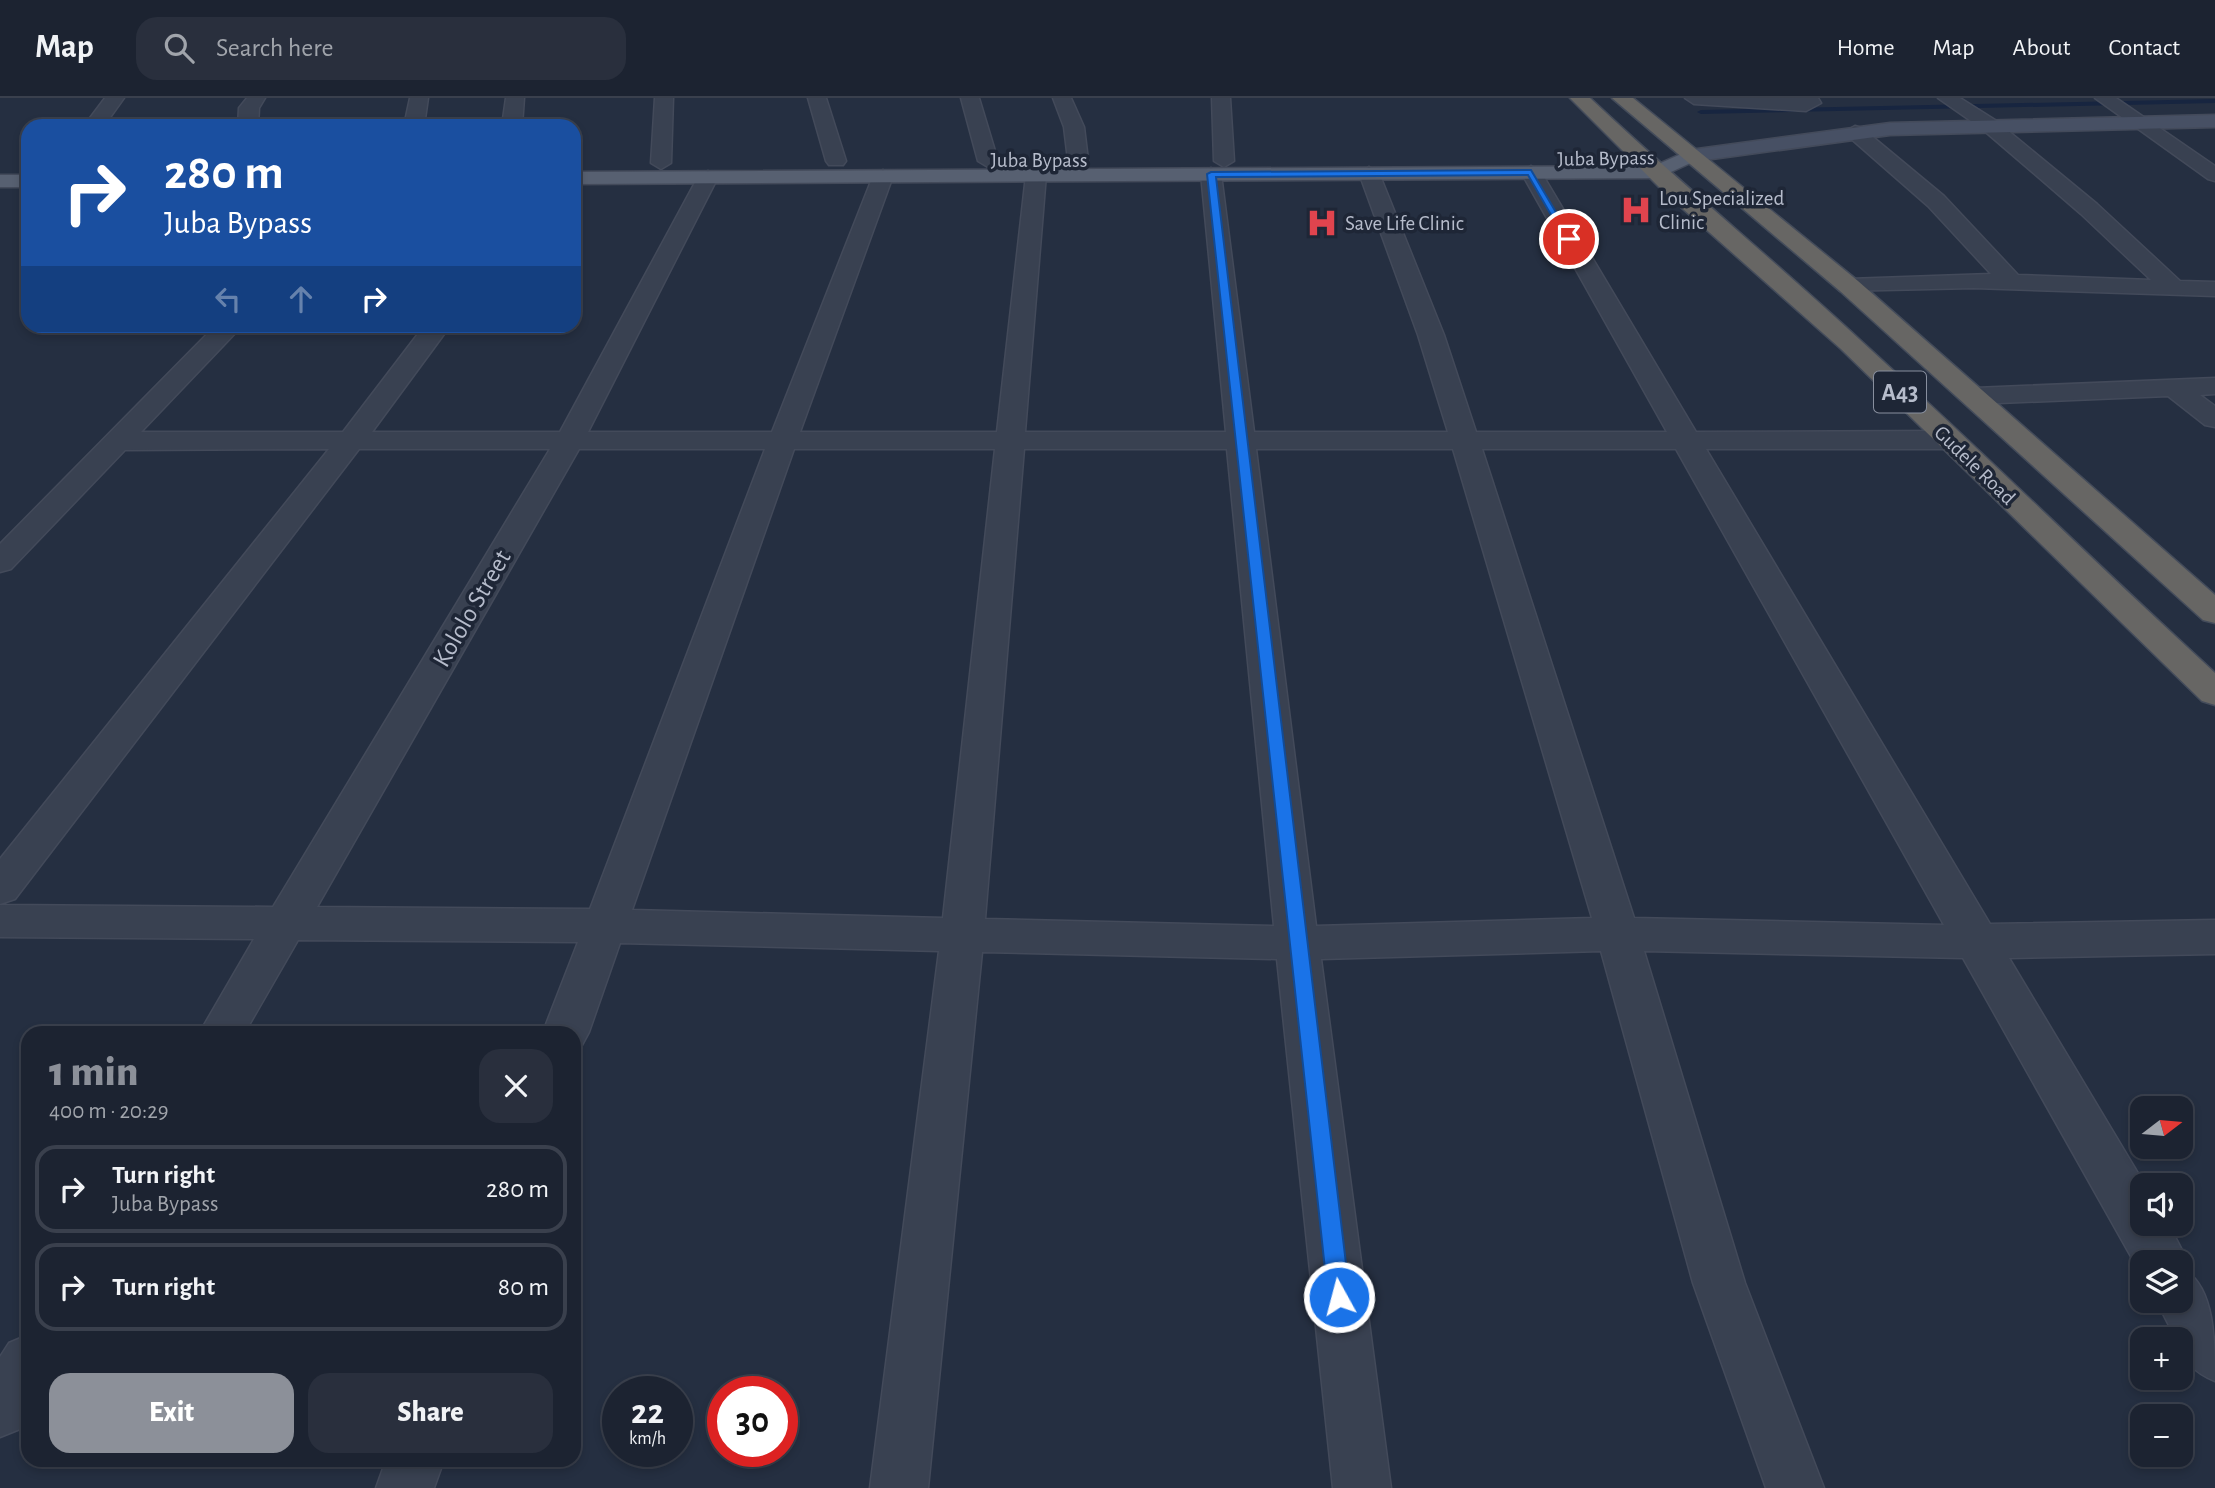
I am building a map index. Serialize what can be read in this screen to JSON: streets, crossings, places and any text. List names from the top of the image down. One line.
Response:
{"streets":{"highway":["A43","Gudele Road"],"main road":["Juba Bypass"],"street":["Kololo Street"]},"crossings":[["Juba Bypass","Gudele Road"],["Juba Bypass","Kololo Street"]],"places":{"hospital":["Lou Specialized Clinic","Save Life Clinic"]},"north":"right","page":{"header":"Map","search":"Search here","nav":["Home","Map","About","Contact"],"turn":["280 m","Juba Bypass"],"heading":["1 min","400 m · 20:29"],"map_buttons":["+","−"],"list":[{"name":"Turn right","note":"Juba Bypass","value":"280 m"},{"name":"Turn right","value":"80 m"}],"buttons":["Exit","Share"],"speed":"22 km/h","limit":"30"}}
